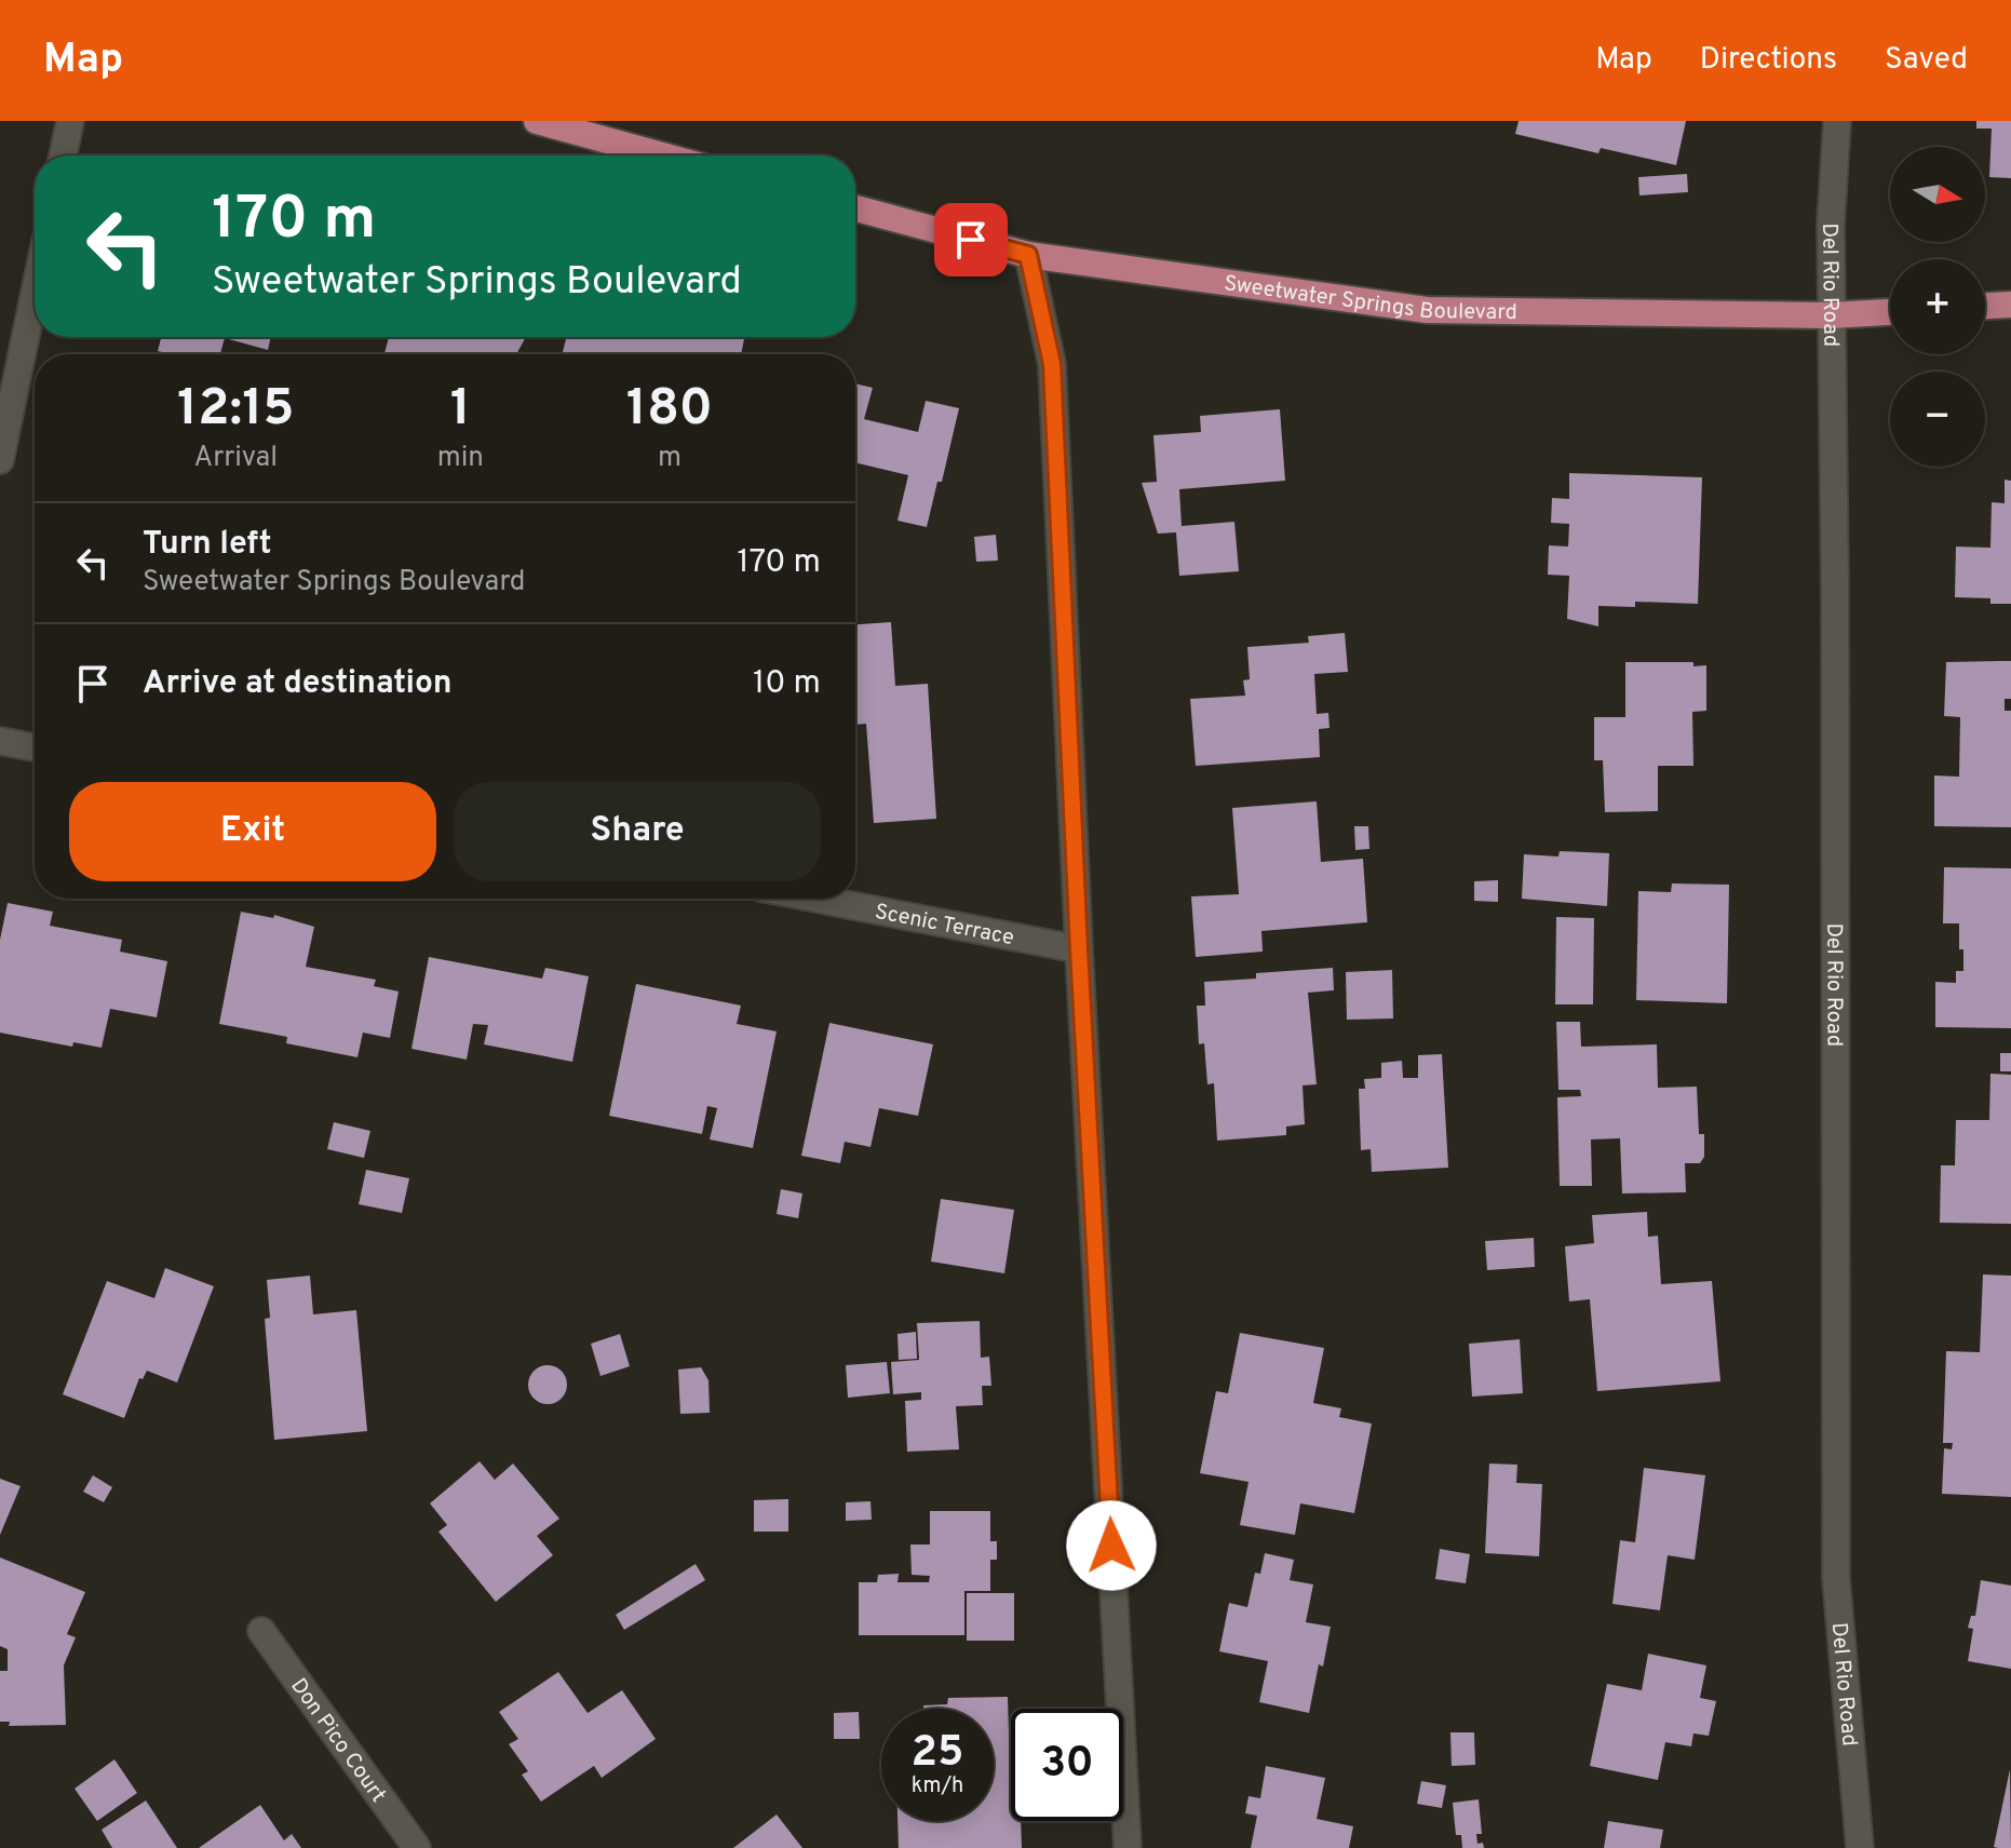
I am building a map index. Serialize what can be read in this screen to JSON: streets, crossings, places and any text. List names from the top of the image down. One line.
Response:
{"streets":{"main road":["Sweetwater Springs Boulevard"],"street":["Del Rio Road","Scenic Terrace","Don Pico Court"]},"crossings":[["Del Rio Road","Sweetwater Springs Boulevard"]],"north":"right","page":{"header":"Map","nav":["Map","Directions","Saved"],"map_buttons":["+","−"],"turn":["170 m","Sweetwater Springs Boulevard"],"eta":["12:15","Arrival","1","min","180","m"],"list":[{"name":"Turn left","note":"Sweetwater Springs Boulevard","value":"170 m"},{"name":"Arrive at destination","value":"10 m"}],"buttons":["Exit","Share"],"speed":"25 km/h","limit":"30"}}
